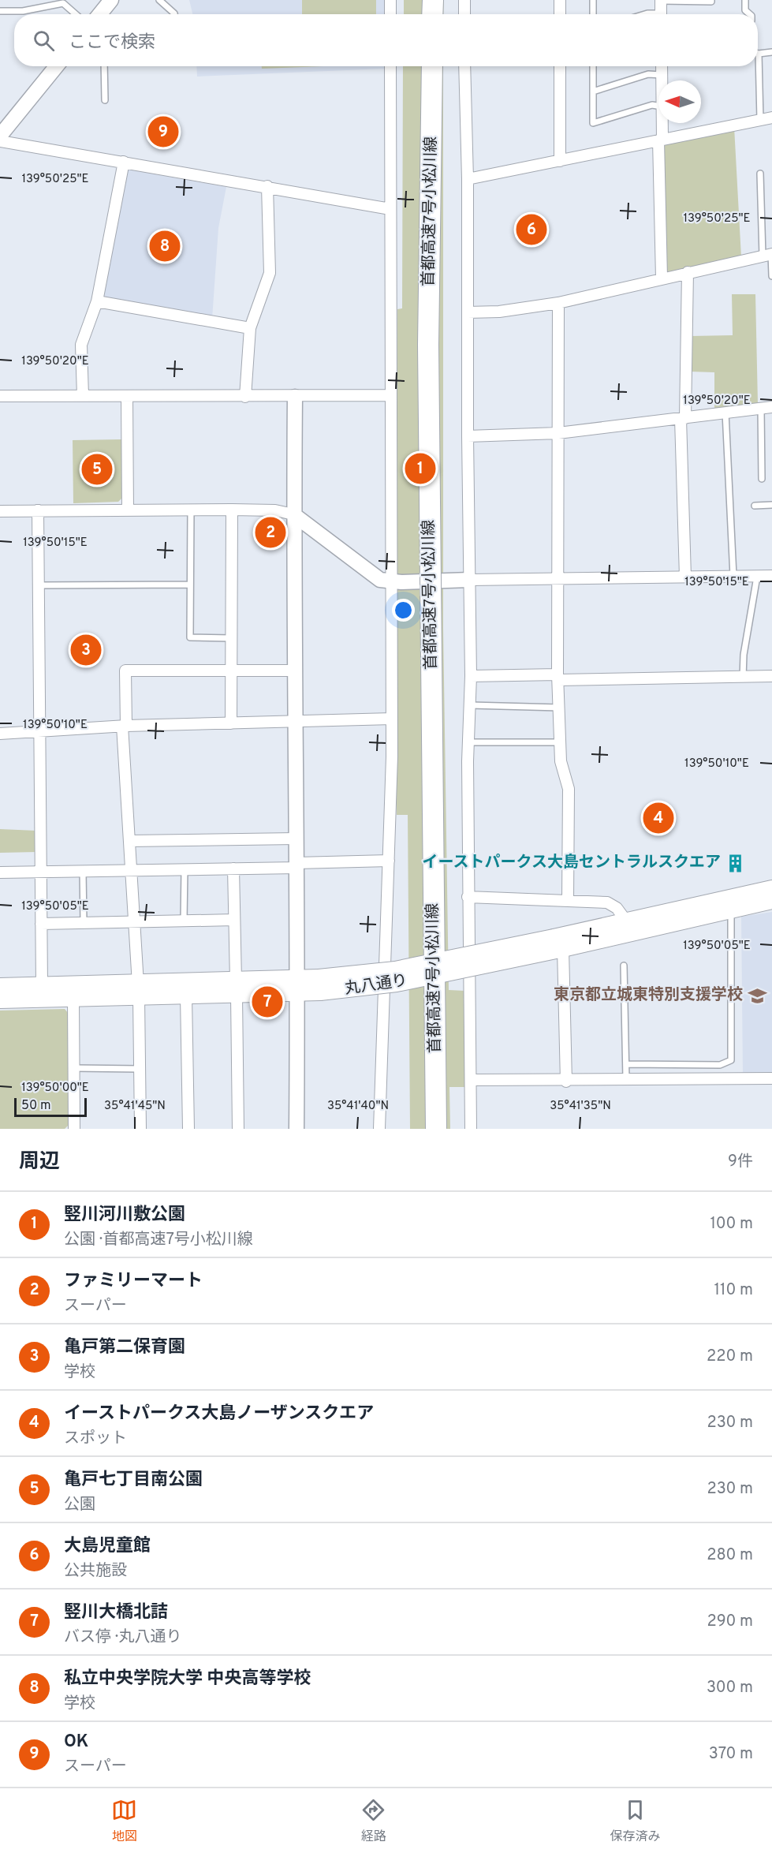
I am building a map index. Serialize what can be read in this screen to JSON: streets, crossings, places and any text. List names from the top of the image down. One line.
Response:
{"streets":{"highway":["首都高速7号小松川線"],"main road":["丸八通り"]},"places":{"building":["イーストパークス大島セントラルスクエア"],"school or university":["東京都立城東特別支援学校"]},"scale_bar":"50 m","north":"left","page":{"search":"ここで検索","pins":["9","6","8","1","5","2","3","4","7"],"scale":"50 m","heading":["周辺","9件"],"list":[{"mark":"1","name":"竪川河川敷公園","note":"公園 · 首都高速7号小松川線","value":"100 m"},{"mark":"2","name":"ファミリーマート","note":"スーパー","value":"110 m"},{"mark":"3","name":"亀戸第二保育園","note":"学校","value":"220 m"},{"mark":"4","name":"イーストパークス大島ノーザンスクエア","note":"スポット","value":"230 m"},{"mark":"5","name":"亀戸七丁目南公園","note":"公園","value":"230 m"},{"mark":"6","name":"大島児童館","note":"公共施設","value":"280 m"},{"mark":"7","name":"竪川大橋北詰","note":"バス停 · 丸八通り","value":"290 m"},{"mark":"8","name":"私立中央学院大学 中央高等学校","note":"学校","value":"300 m"},{"mark":"9","name":"OK","note":"スーパー","value":"370 m"}],"nav":["地図","経路","保存済み"]},"coordinates":["139°50'25\"E","139°50'20\"E","139°50'15\"E","139°50'10\"E","139°50'05\"E","139°50'00\"E","35°41'45\"N","35°41'40\"N","35°41'35\"N"]}
